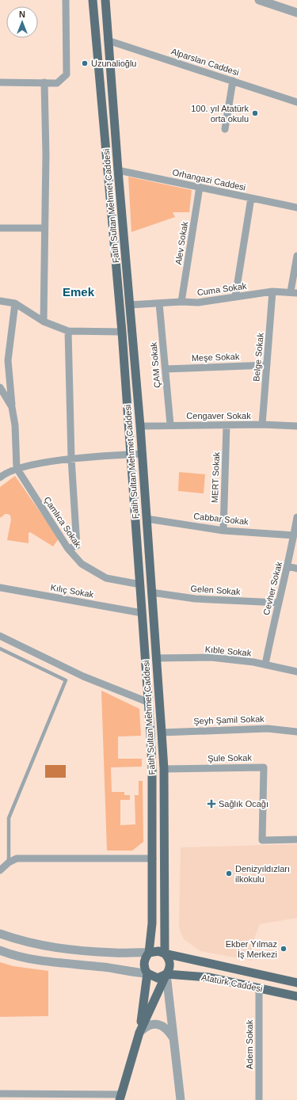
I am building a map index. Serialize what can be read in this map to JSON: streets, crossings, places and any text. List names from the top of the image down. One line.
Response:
{"streets":{"main road":["Fatih Sultan Mehmet Caddesi","Atatürk Caddesi"],"street":["Alparslan Caddesi","Orhangazi Caddesi","Alev Sokak","Cuma Sokak","Meşe Sokak","Belge Sokak","ÇAM Sokak","Cengaver Sokak","MERT Sokak","Cabbar Sokak","Çamlıca Sokak","Cevher Sokak","Gelen Sokak","Kılıç Sokak","Kıble Sokak","Şeyh Şamil Sokak","Şule Sokak","Adem Sokak"]},"crossings":[["Alparslan Caddesi","Fatih Sultan Mehmet Caddesi"],["Orhangazi Caddesi","Fatih Sultan Mehmet Caddesi"],["Orhangazi Caddesi","Alev Sokak"],["Fatih Sultan Mehmet Caddesi","Cuma Sokak"],["Fatih Sultan Mehmet Caddesi","Cengaver Sokak"],["Fatih Sultan Mehmet Caddesi","Cabbar Sokak"],["Fatih Sultan Mehmet Caddesi","Çamlıca Sokak"],["Fatih Sultan Mehmet Caddesi","Gelen Sokak"],["Fatih Sultan Mehmet Caddesi","Kılıç Sokak"],["Fatih Sultan Mehmet Caddesi","Kıble Sokak"],["Fatih Sultan Mehmet Caddesi","Şeyh Şamil Sokak"],["Fatih Sultan Mehmet Caddesi","Şule Sokak"],["Fatih Sultan Mehmet Caddesi","Atatürk Caddesi"],["Alev Sokak","Cuma Sokak"],["Cuma Sokak","Belge Sokak"],["Cuma Sokak","ÇAM Sokak"],["Meşe Sokak","Belge Sokak"],["Meşe Sokak","ÇAM Sokak"],["Belge Sokak","Cengaver Sokak"],["ÇAM Sokak","Cengaver Sokak"],["Cengaver Sokak","MERT Sokak"],["MERT Sokak","Cabbar Sokak"],["Cabbar Sokak","Cevher Sokak"],["Cevher Sokak","Gelen Sokak"],["Cevher Sokak","Kıble Sokak"],["Atatürk Caddesi","Adem Sokak"]],"districts":["Emek"],"places":{"other":["Uzunalioğlu","100. yıl Atatürk orta okulu","Denizyıldızları ilkokulu","Ekber Yılmaz İş Merkezi"],"health":["Sağlık Ocağı"]},"north":"top"}
